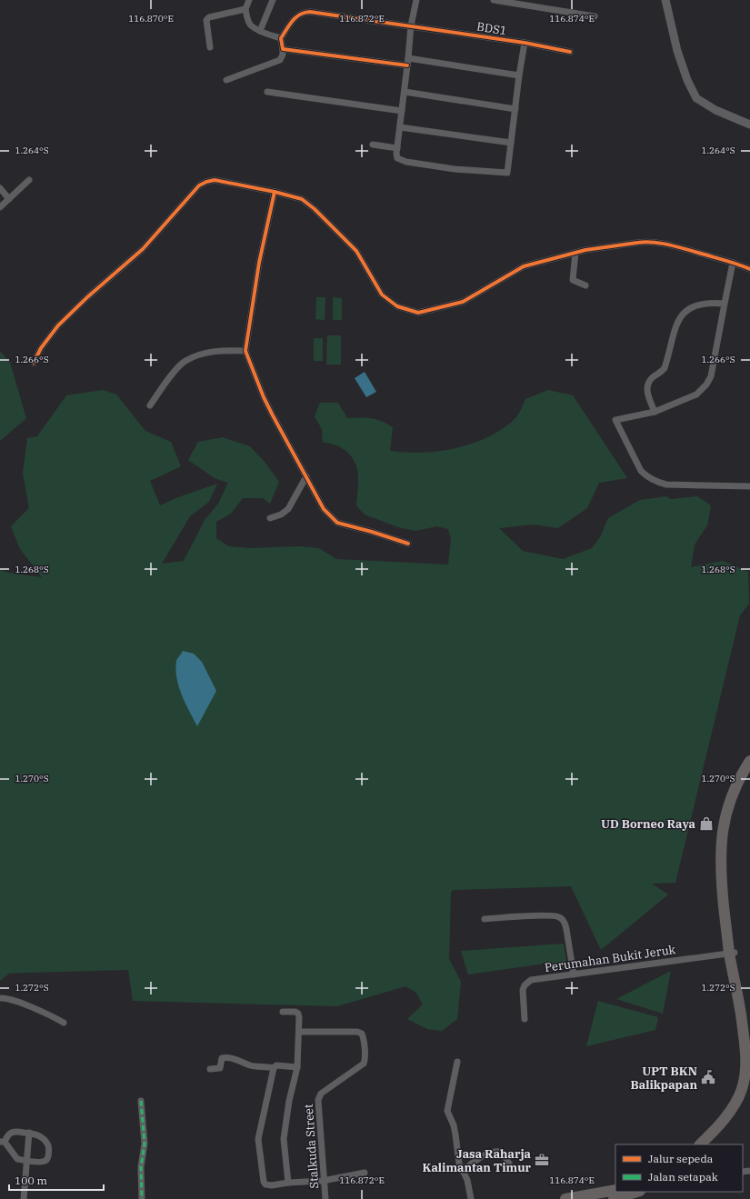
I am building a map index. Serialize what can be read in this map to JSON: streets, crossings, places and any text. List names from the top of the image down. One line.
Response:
{"streets":{"street":["BDS1","Perumahan Bukit Jeruk","Stalkuda Street"]},"places":{"shop":["UD Borneo Raya"],"public building":["UPT BKN Balikpapan"],"office":["Jasa Raharja Kalimantan Timur"]},"legend":["Jalur sepeda","Jalan setapak"],"scale_bar":"100 m","coordinates":["116.870°E","116.872°E","116.874°E","1.264°S","1.266°S","1.268°S","1.270°S","1.272°S"]}
